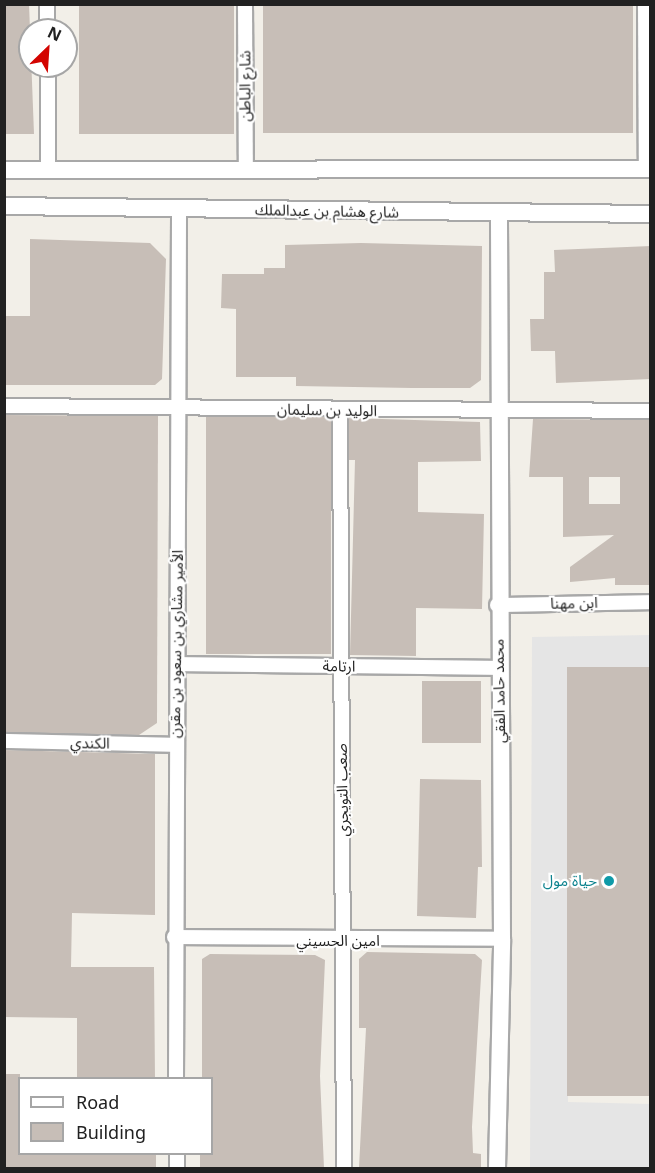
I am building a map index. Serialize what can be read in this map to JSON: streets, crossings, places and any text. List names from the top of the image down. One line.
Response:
{"streets":{"street":["شارع الباطن","شارع هشام بن عبدالملك","الوليد بن سليمان","ابن مهنا","الأمير مشاري بن سعود بن مقرن","ارتامة","محمد حامد الفقي","الكندي","صعب التويجري","امين الحسيني"]},"crossings":[["شارع هشام بن عبدالملك","الأمير مشاري بن سعود بن مقرن"],["شارع هشام بن عبدالملك","محمد حامد الفقي"],["الوليد بن سليمان","الأمير مشاري بن سعود بن مقرن"],["الوليد بن سليمان","محمد حامد الفقي"],["الوليد بن سليمان","صعب التويجري"],["ابن مهنا","محمد حامد الفقي"],["الأمير مشاري بن سعود بن مقرن","ارتامة"],["الأمير مشاري بن سعود بن مقرن","الكندي"],["الأمير مشاري بن سعود بن مقرن","امين الحسيني"],["ارتامة","محمد حامد الفقي"],["ارتامة","صعب التويجري"],["محمد حامد الفقي","امين الحسيني"],["صعب التويجري","امين الحسيني"]],"places":["حياة مول"],"legend":["Road","Building"],"north":"top right"}
